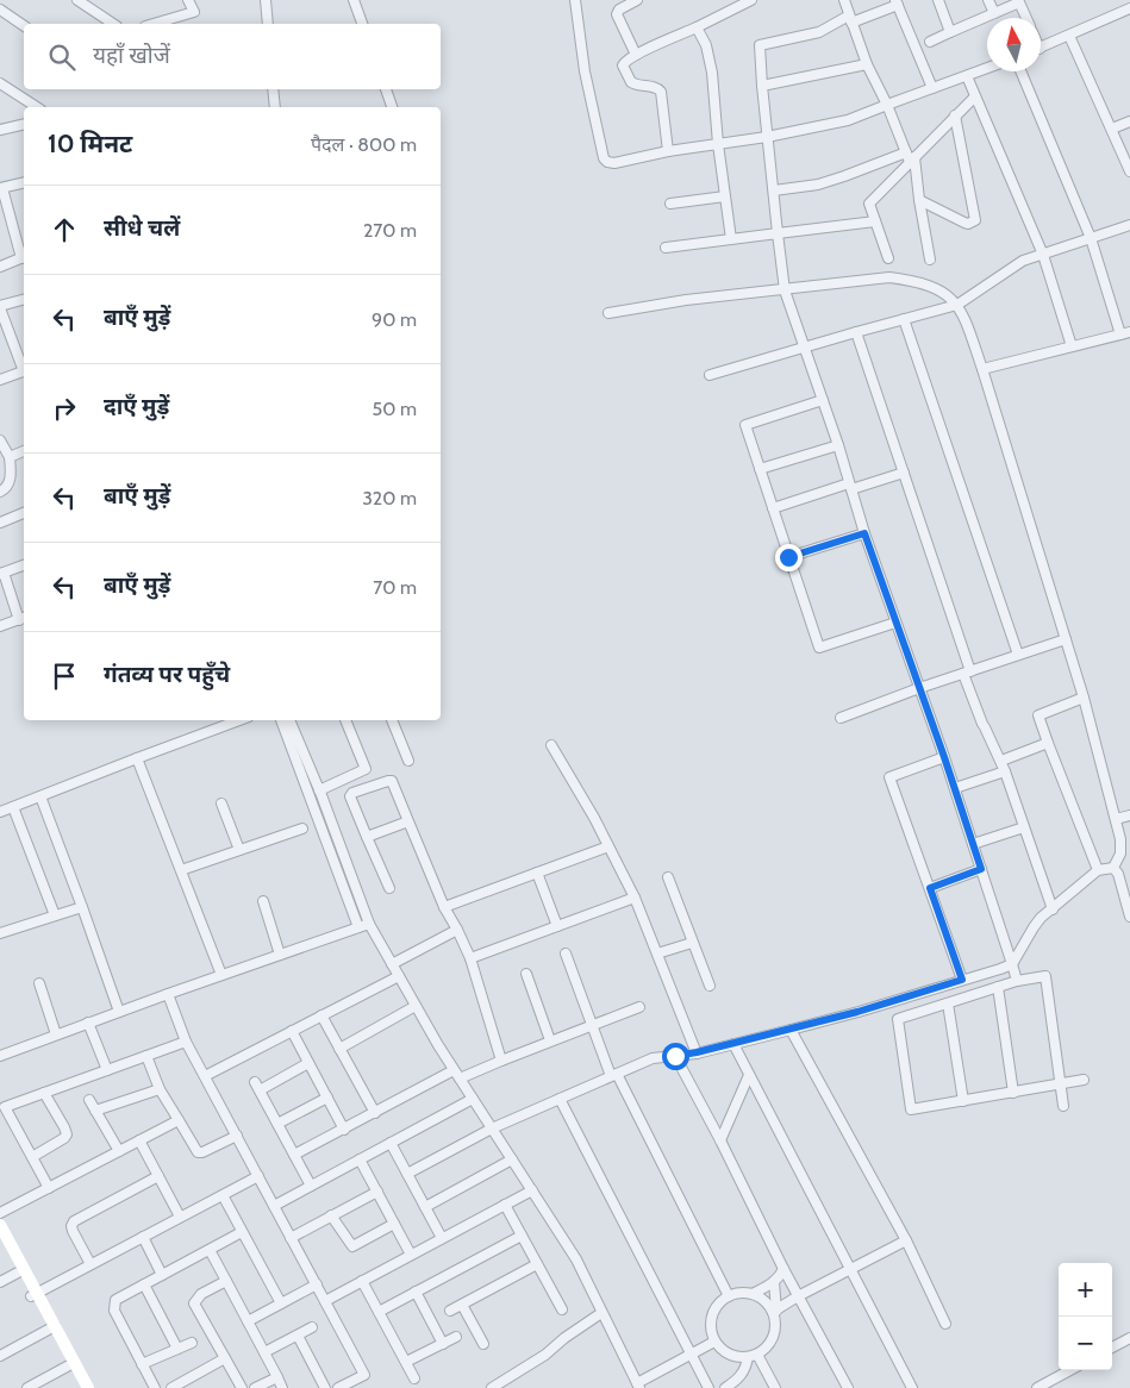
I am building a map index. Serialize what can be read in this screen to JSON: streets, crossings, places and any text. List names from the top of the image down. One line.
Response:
{"north":"top","page":{"search":"यहाँ खोजें","heading":["10 मिनट","पैदल · 800 m"],"list":[["सीधे चलें","270 m"],["बाएँ मुड़ें","90 m"],["दाएँ मुड़ें","50 m"],["बाएँ मुड़ें","320 m"],["बाएँ मुड़ें","70 m"],"गंतव्य पर पहुँचे"],"map_buttons":["+","−"]}}
